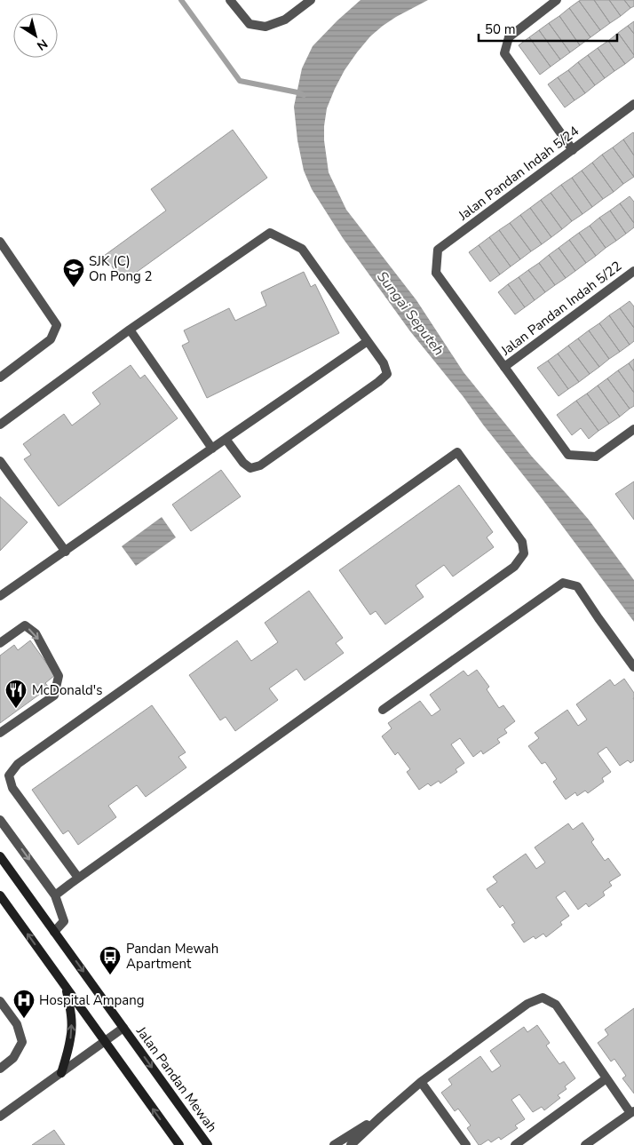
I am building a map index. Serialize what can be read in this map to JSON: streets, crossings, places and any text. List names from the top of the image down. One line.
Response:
{"streets":{"main road":["Jalan Pandan Mewah"],"street":["Jalan Pandan Indah 5/24","Jalan Pandan Indah 5/22"]},"crossings":[["Jalan Pandan Indah 5/24","Jalan Pandan Indah 5/22"]],"water":["Sungai Seputeh"],"places":{"school or university":["SJK (C) On Pong 2"],"restaurant":["McDonald's"],"bus stop":["Pandan Mewah Apartment"],"hospital":["Hospital Ampang"]},"scale_bar":"50 m","north":"bottom right"}
